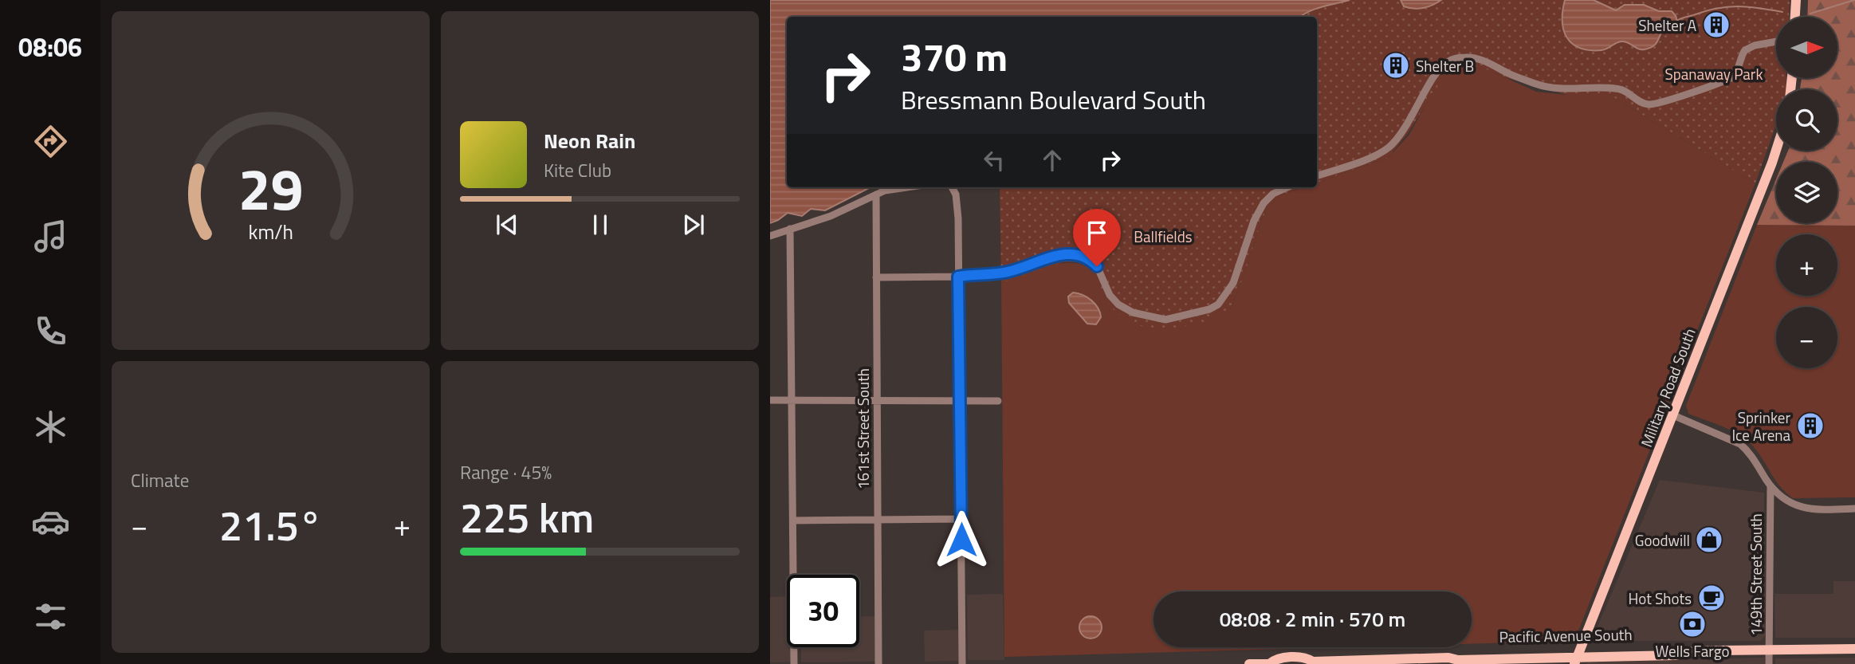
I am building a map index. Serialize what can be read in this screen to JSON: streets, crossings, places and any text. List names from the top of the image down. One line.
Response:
{"streets":{"main road":["Military Road South","Pacific Avenue South"],"street":["161st Street South","149th Street South"]},"crossings":[["Military Road South","Pacific Avenue South"],["149th Street South","Pacific Avenue South"]],"parks":["Spanaway Park","Ballfields"],"places":{"building":["Shelter A","Shelter B","Sprinker Ice Arena"],"shop":["Goodwill"],"cafe":["Hot Shots"],"bank":["Wells Fargo"]},"north":"right","page":{"tabs":"08:06","map_buttons":["+","−"],"turn":["370 m","Bressmann Boulevard South"],"song":["Neon Rain","Kite Club"],"tile":["Climate",["Range · 45%","225 km"]],"heat":["−","21.5°","+"],"limit":"30","trip":"08:08 · 2 min · 570 m","gauge":["29","km/h"]}}
